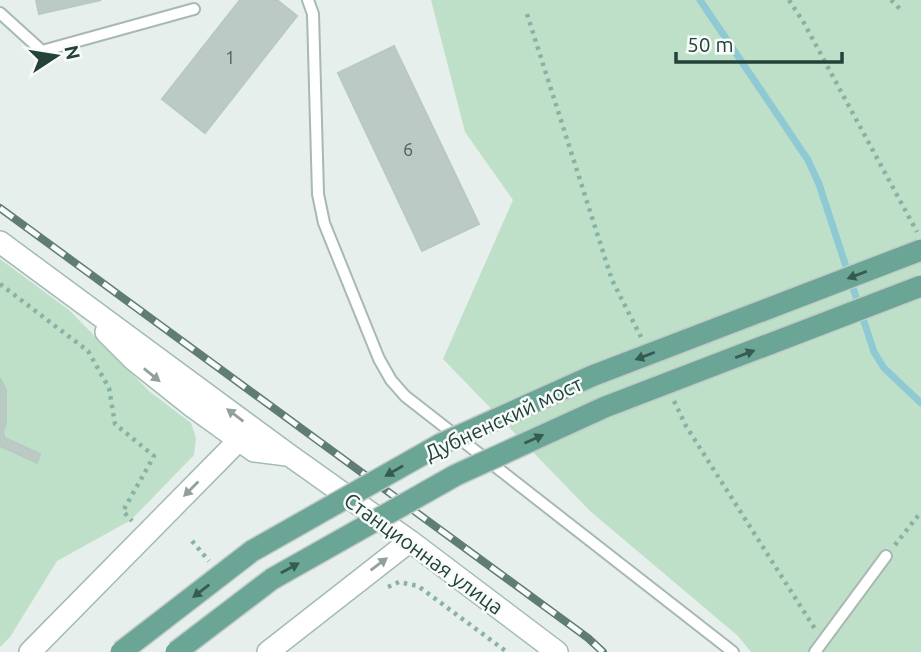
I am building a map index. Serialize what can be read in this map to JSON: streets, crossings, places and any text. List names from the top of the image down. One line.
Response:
{"streets":{"main road":["Дубненский мост","Станционная улица"]},"house_numbers":["1","6"],"scale_bar":"50 m","north":"right"}
